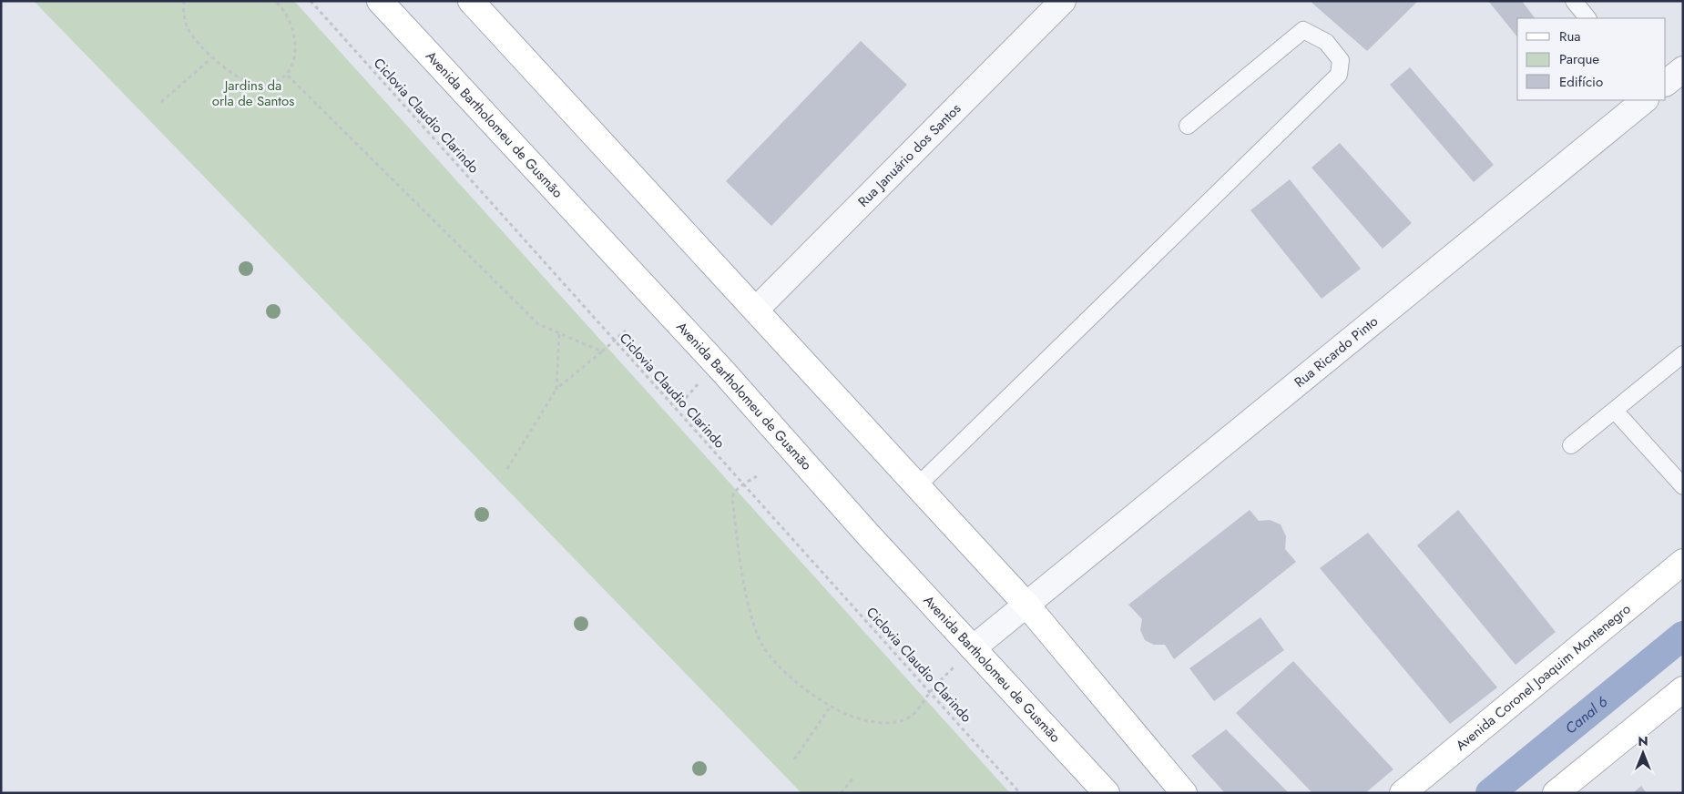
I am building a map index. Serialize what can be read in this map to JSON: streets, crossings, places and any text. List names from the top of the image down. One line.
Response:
{"streets":{"main road":["Avenida Bartholomeu de Gusmão","Avenida Coronel Joaquim Montenegro"],"street":["Rua Januário dos Santos","Rua Ricardo Pinto"],"path":["Ciclovia Claudio Clarindo"]},"crossings":[["Avenida Bartholomeu de Gusmão","Rua Ricardo Pinto"]],"water":["Canal 6"],"parks":["Jardins da orla de Santos"],"legend":["Rua","Parque","Edifício"],"north":"top"}
